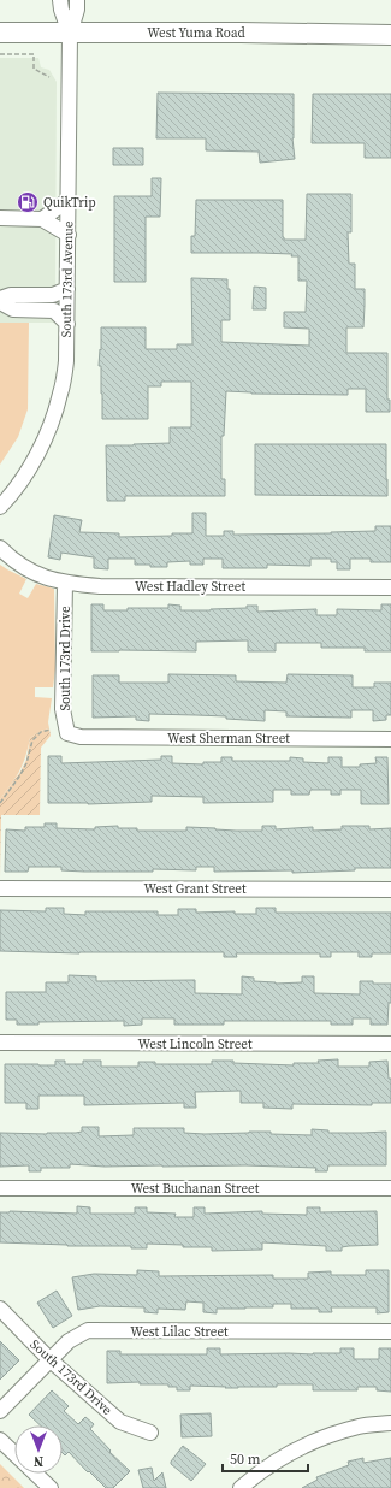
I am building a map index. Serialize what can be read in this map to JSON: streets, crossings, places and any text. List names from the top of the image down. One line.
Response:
{"streets":{"main road":["West Yuma Road"],"street":["South 173rd Avenue","West Hadley Street","South 173rd Drive","West Sherman Street","West Grant Street","West Lincoln Street","West Buchanan Street","West Lilac Street"]},"crossings":[["West Yuma Road","South 173rd Avenue"],["West Hadley Street","South 173rd Drive"],["South 173rd Drive","West Sherman Street"],["South 173rd Drive","West Lilac Street"]],"places":{"fuel station":["QuikTrip"]},"scale_bar":"50 m","north":"bottom"}
